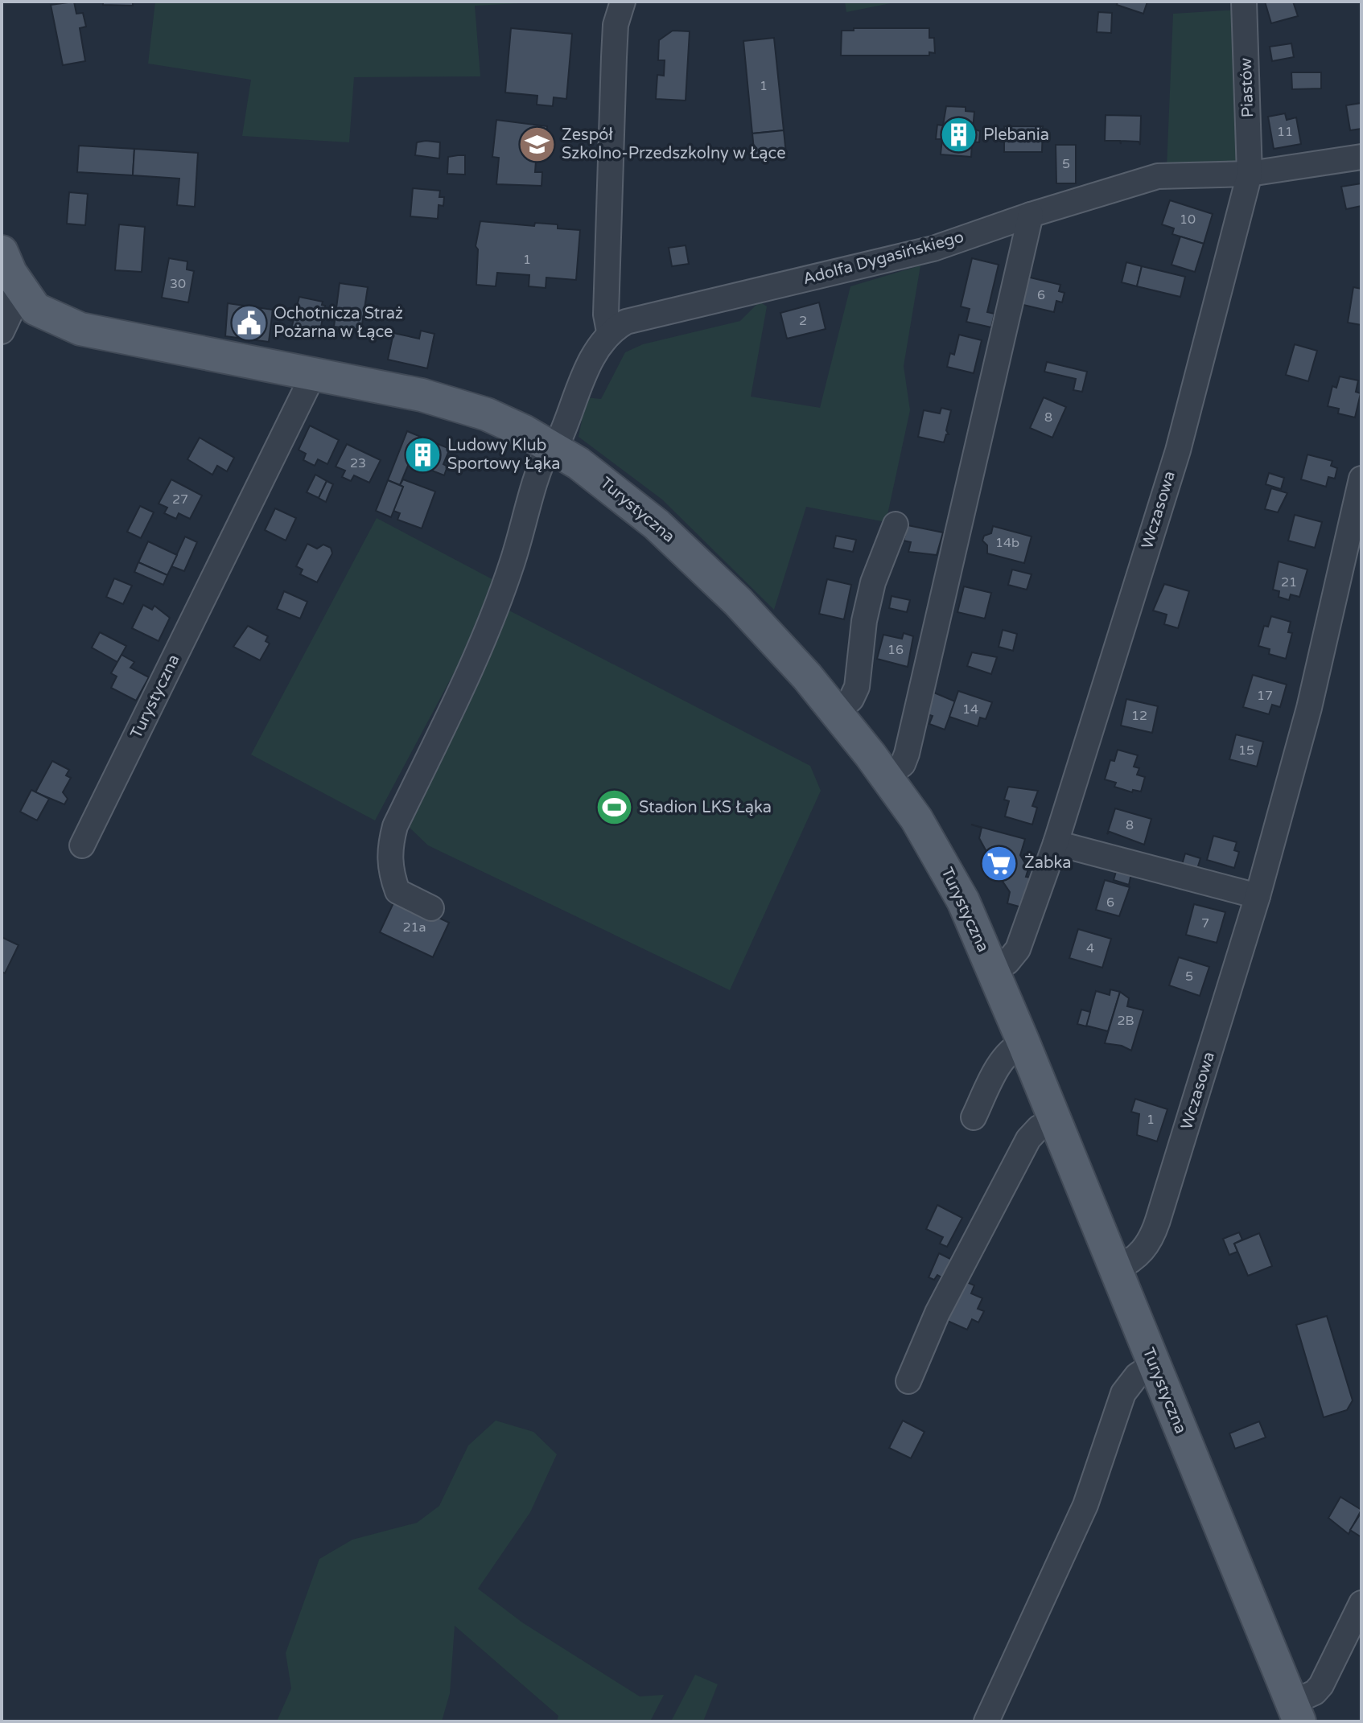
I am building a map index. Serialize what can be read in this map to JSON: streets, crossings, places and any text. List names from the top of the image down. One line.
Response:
{"streets":{"main road":["Turystyczna"],"street":["Piastów","Adolfa Dygasińskiego","Wczasowa"]},"crossings":[["Piastów","Adolfa Dygasińskiego"],["Piastów","Wczasowa"],["Adolfa Dygasińskiego","Wczasowa"],["Turystyczna","Wczasowa"]],"places":{"building":["Plebania","Ludowy Klub Sportowy Łąka"],"school or university":["Zespół Szkolno-Przedszkolny w Łące"],"public building":["Ochotnicza Straż Pożarna w Łące"],"sports":["Stadion LKS Łąka"],"supermarket":["Żabka"]},"house_numbers":["1","11","5","10","1","30","6","2","8","23","27","14b","21","16","17","14","12","15","8","6","7","21a","4","5","2B","1"]}
